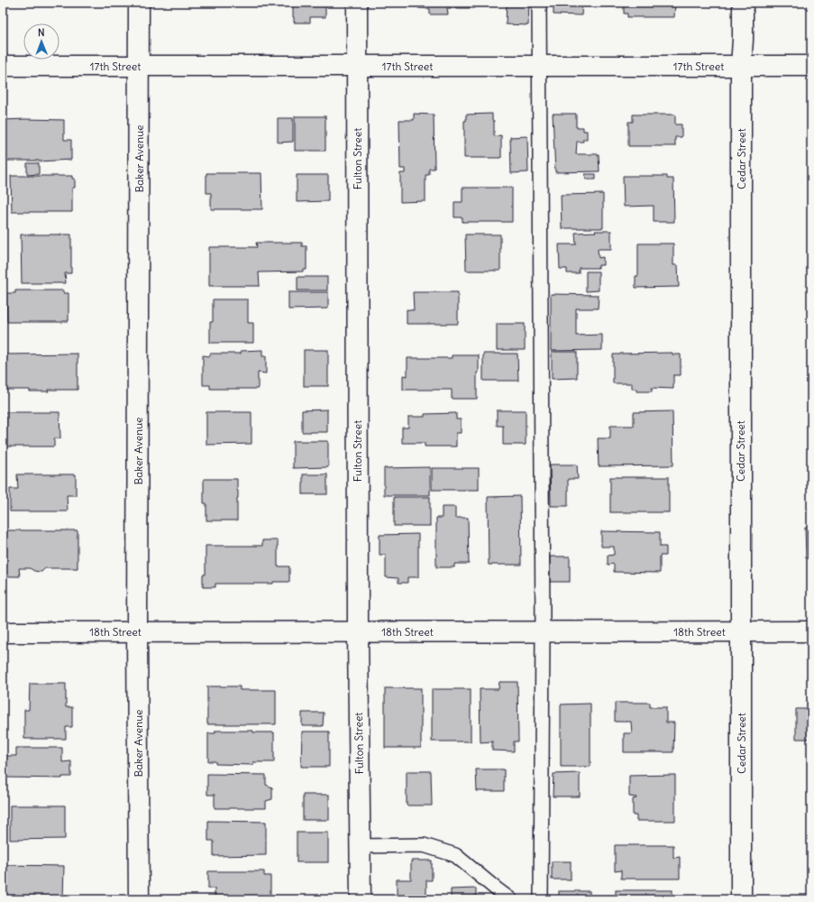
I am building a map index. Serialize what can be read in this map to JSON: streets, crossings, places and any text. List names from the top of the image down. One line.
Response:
{"streets":{"street":["17th Street","Baker Avenue","Fulton Street","Cedar Street","18th Street"]},"crossings":[["17th Street","Baker Avenue"],["17th Street","Fulton Street"],["17th Street","Cedar Street"],["Baker Avenue","18th Street"],["Fulton Street","18th Street"],["Cedar Street","18th Street"]],"north":"top"}
